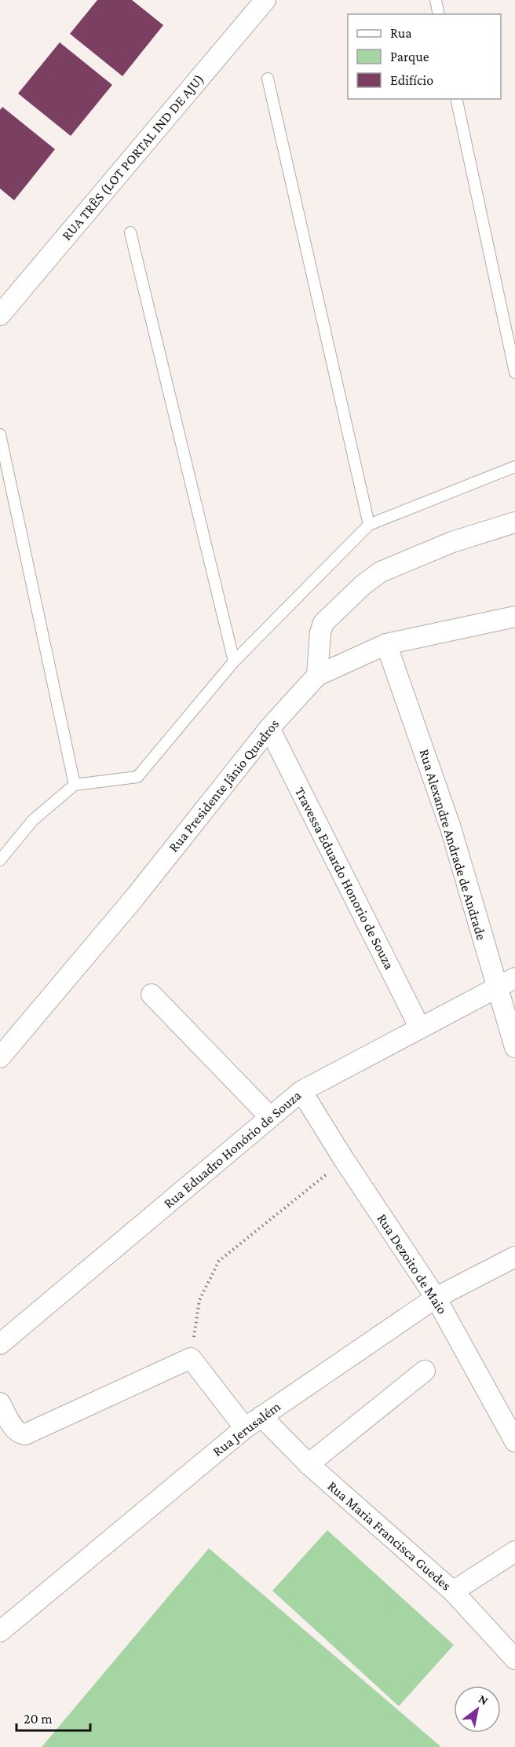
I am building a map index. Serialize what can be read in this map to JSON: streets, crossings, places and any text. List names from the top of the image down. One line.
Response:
{"streets":{"street":["RUA TRÊS (LOT PORTAL IND DE AJU)","Rua Presidente Jânio Quadros","Rua Alexandre Andrade de Andrade","Travessa Eduardo Honorio de Souza","Rua Eduadro Honório de Souza","Rua Dezoito de Maio","Rua Jerusalém","Rua Maria Francisca Guedes"]},"crossings":[["Rua Presidente Jânio Quadros","Rua Alexandre Andrade de Andrade"],["Rua Presidente Jânio Quadros","Travessa Eduardo Honorio de Souza"],["Rua Alexandre Andrade de Andrade","Rua Eduadro Honório de Souza"],["Travessa Eduardo Honorio de Souza","Rua Eduadro Honório de Souza"],["Rua Eduadro Honório de Souza","Rua Dezoito de Maio"],["Rua Dezoito de Maio","Rua Jerusalém"],["Rua Jerusalém","Rua Maria Francisca Guedes"]],"legend":["Rua","Parque","Edifício"],"scale_bar":"20 m","north":"top right"}
